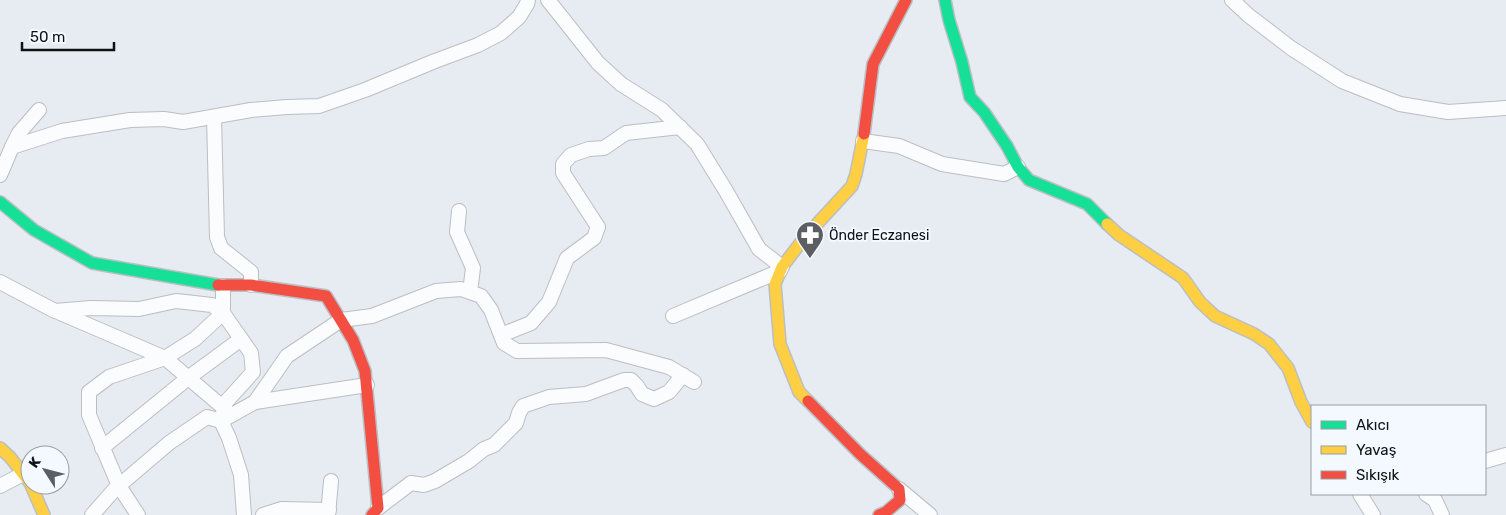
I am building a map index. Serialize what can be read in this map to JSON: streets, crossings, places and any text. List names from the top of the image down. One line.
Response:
{"places":{"pharmacy":["Önder Eczanesi"]},"legend":["Akıcı","Yavaş","Sıkışık"],"scale_bar":"50 m","north":"top left"}
